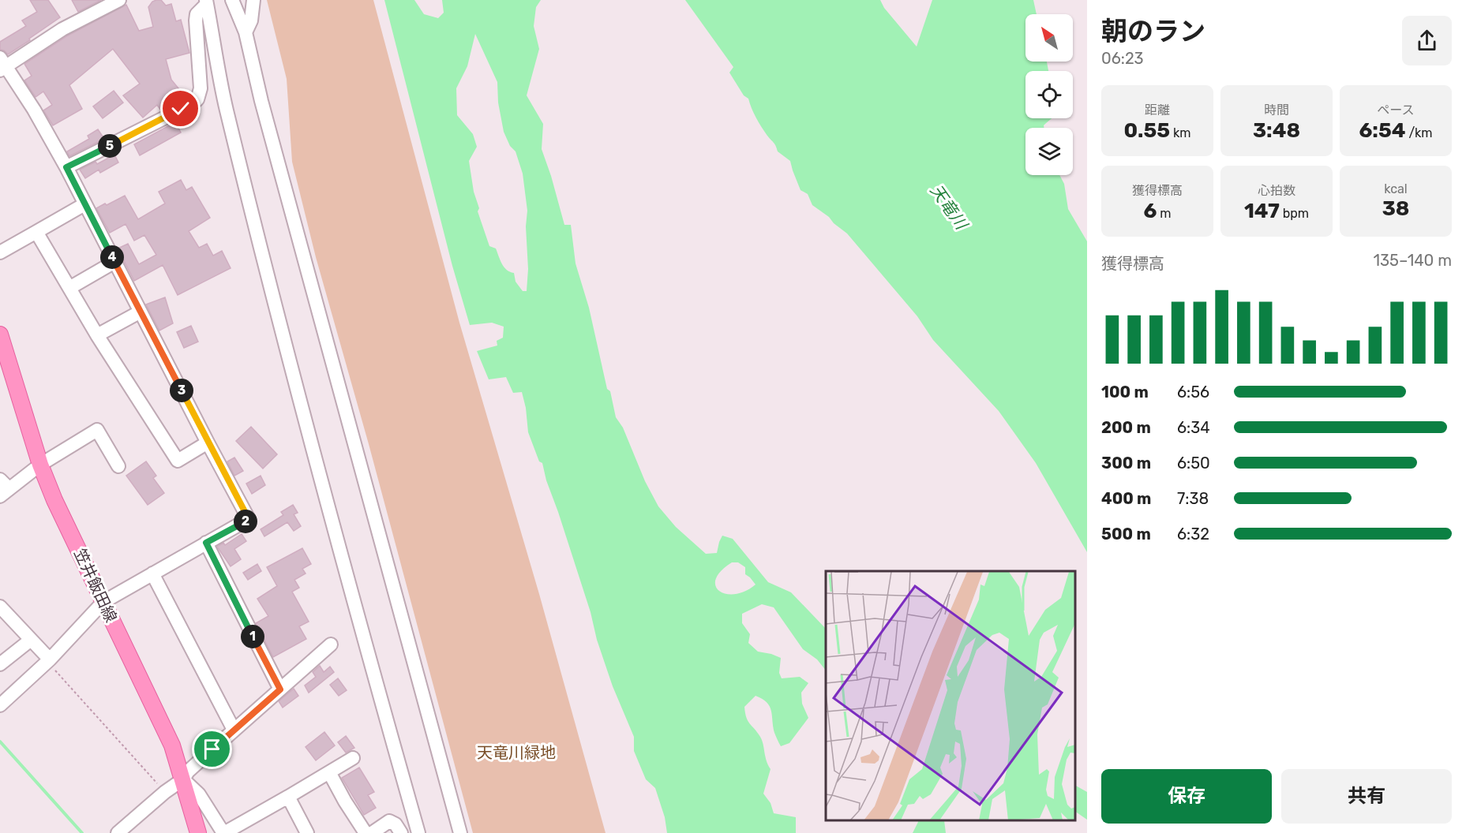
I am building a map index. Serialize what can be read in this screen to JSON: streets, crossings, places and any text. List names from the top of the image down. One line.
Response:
{"streets":{"main road":["笠井飯田線"]},"water":["天竜川"],"parks":["天竜川緑地"],"north":"top left","page":{"heading":["朝のラン","06:23"],"stats":[["距離","0.55 km"],["時間","3:48"],["ペース","6:54 /km"],["獲得標高","6 m"],["心拍数","147 bpm"],["kcal","38"]],"pins":["5","4","3","2","1"],"chart":["獲得標高","135–140 m"],"list":[{"name":"100 m","note":"6:56"},{"name":"200 m","note":"6:34"},{"name":"300 m","note":"6:50"},{"name":"400 m","note":"7:38"},{"name":"500 m","note":"6:32"}],"buttons":["保存","共有"]}}
